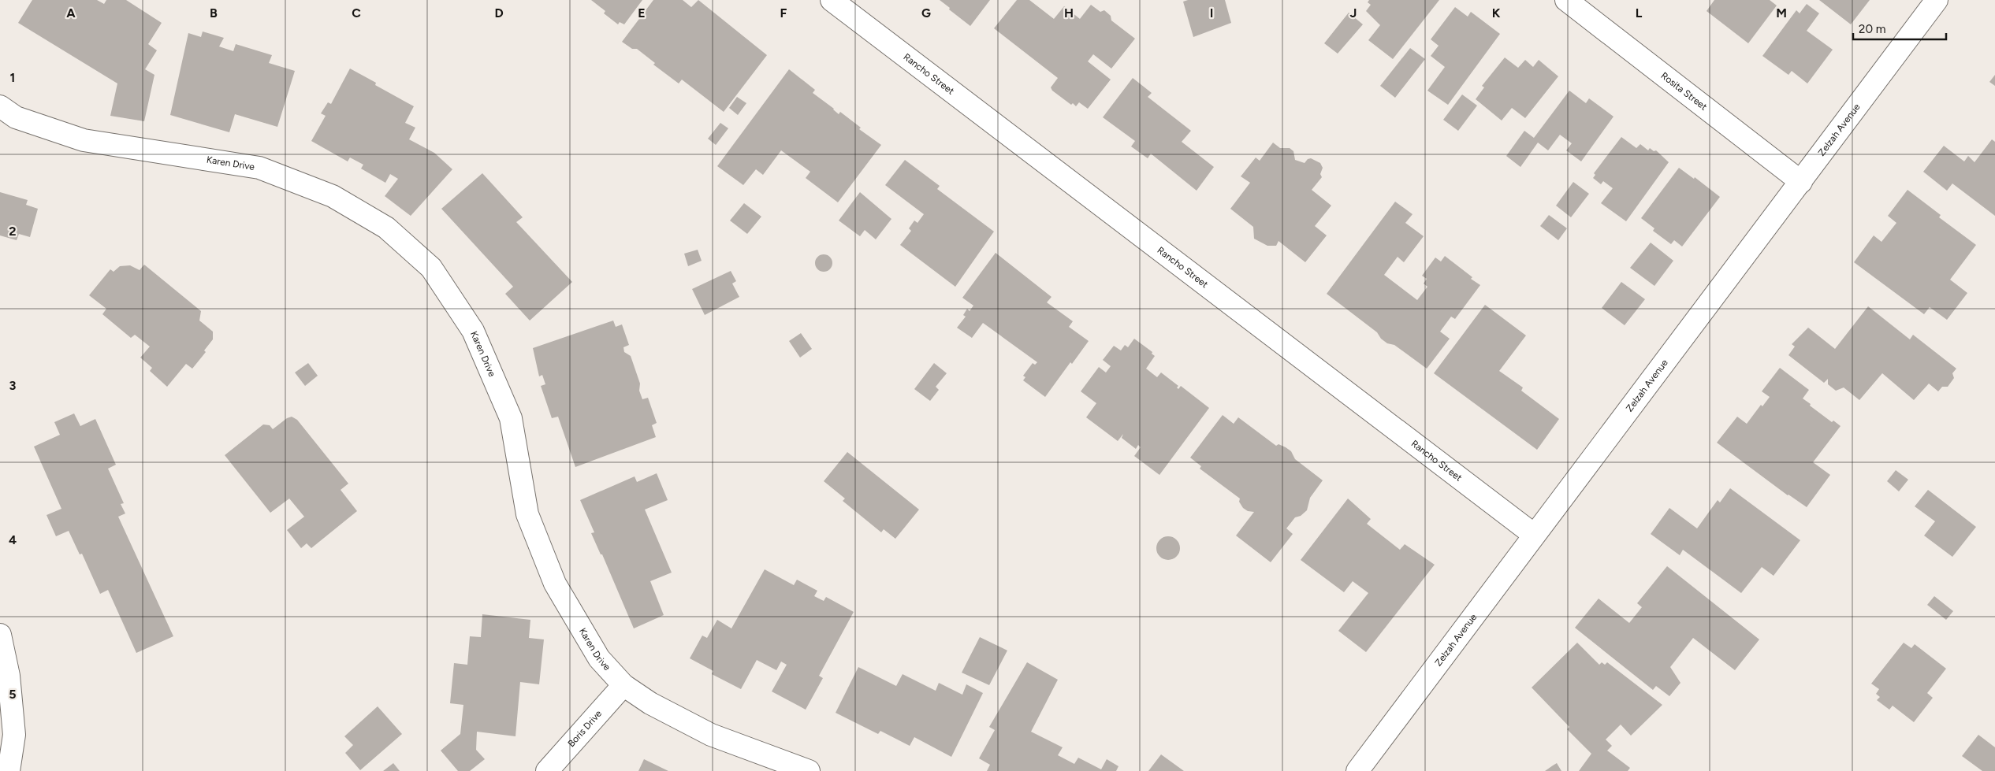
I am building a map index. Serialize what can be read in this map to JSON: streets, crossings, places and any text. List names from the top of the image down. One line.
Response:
{"streets":{"street":["Rancho Street","Rosita Street","Zelzah Avenue","Karen Drive","Boris Drive"]},"crossings":[["Rancho Street","Zelzah Avenue"],["Rosita Street","Zelzah Avenue"],["Karen Drive","Boris Drive"]],"scale_bar":"20 m","grid":{"columns":["A","B","C","D","E","F","G","H","I","J","K","L","M"],"rows":["1","2","3","4","5"]}}
